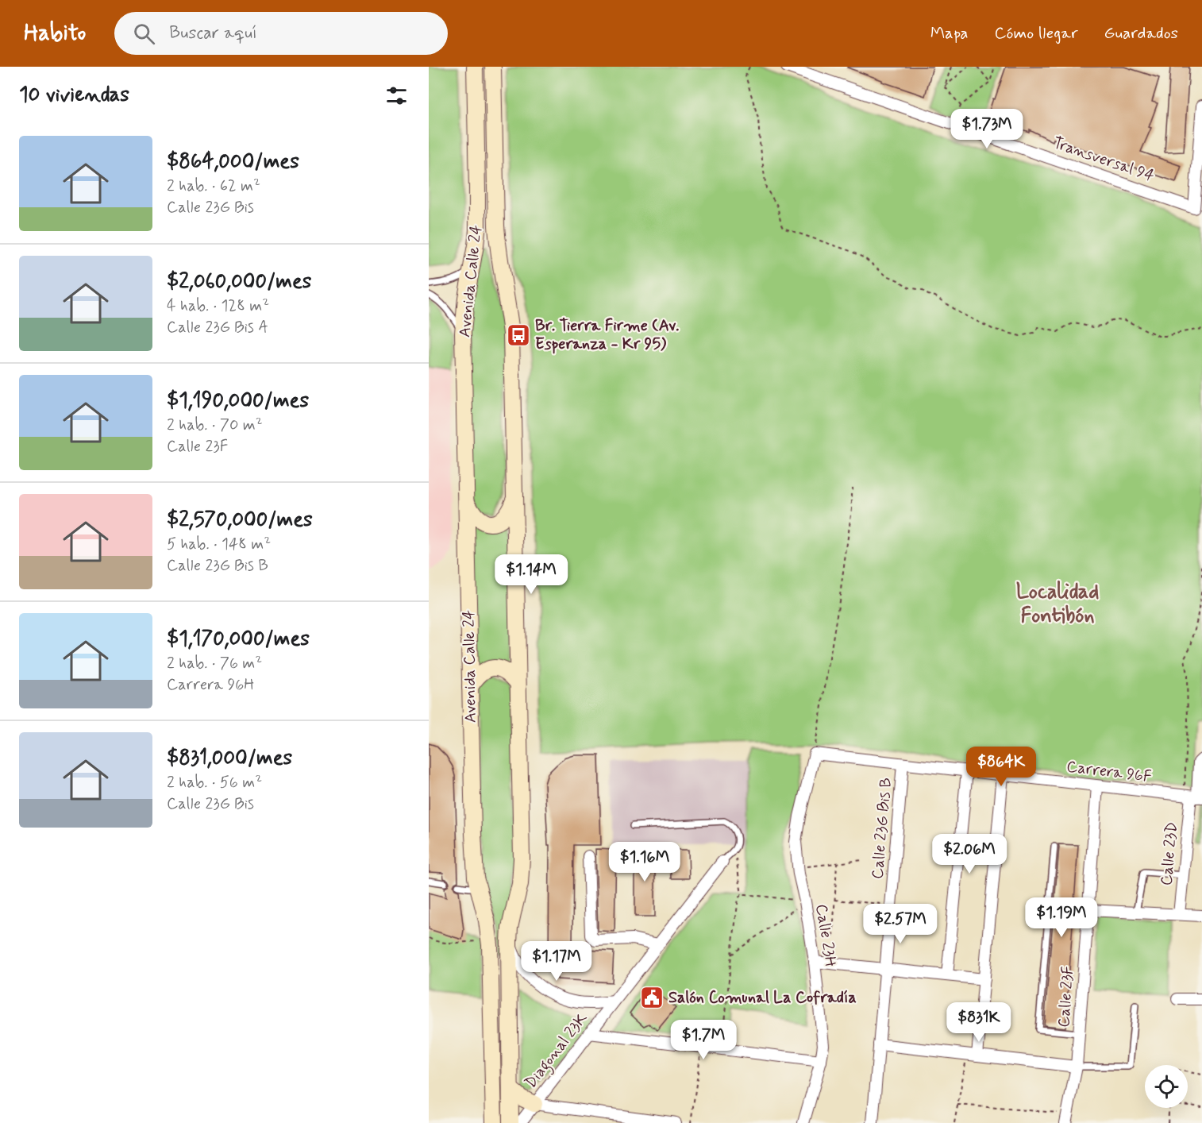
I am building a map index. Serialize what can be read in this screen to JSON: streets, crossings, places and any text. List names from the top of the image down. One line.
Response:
{"streets":{"main road":["Avenida Calle 24"],"street":["Transversal 94","Carrera 96F","Calle 23G Bis B","Calle 23D","Calle 23H","Calle 23F","Diagonal 23K"]},"crossings":[["Carrera 96F","Calle 23G Bis B"],["Carrera 96F","Calle 23D"],["Carrera 96F","Calle 23H"],["Carrera 96F","Calle 23F"]],"districts":["Localidad Fontibón"],"places":{"bus stop":["Br. Tierra Firme (Av. Esperanza - Kr 95)"],"public building":["Salón Comunal La Cofradía"]},"page":{"header":"Habito","search":"Buscar aquí","nav":["Mapa","Cómo llegar","Guardados"],"heading":"10 viviendas","price":["$1.73M","$1.14M","$864K","$2.06M","$1.16M","$1.19M","$2.57M","$1.17M","$831K","$1.7M"],"list":[{"name":"$864,000/mes","note":"2 hab. · 62 m² · Calle 23G Bis"},{"name":"$2,060,000/mes","note":"4 hab. · 128 m² · Calle 23G Bis A"},{"name":"$1,190,000/mes","note":"2 hab. · 70 m² · Calle 23F"},{"name":"$2,570,000/mes","note":"5 hab. · 148 m² · Calle 23G Bis B"},{"name":"$1,170,000/mes","note":"2 hab. · 76 m² · Carrera 96H"},{"name":"$831,000/mes","note":"2 hab. · 56 m² · Calle 23G Bis"}]}}
